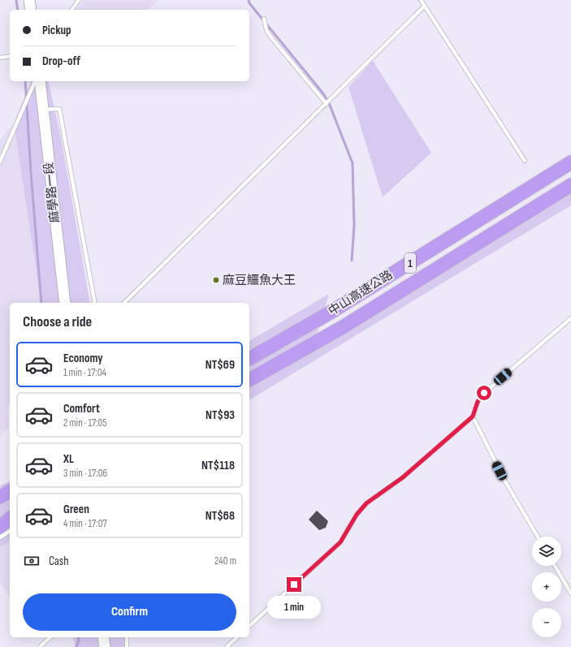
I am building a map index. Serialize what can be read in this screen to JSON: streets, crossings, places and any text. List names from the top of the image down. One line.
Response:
{"streets":{"highway":["1","中山高速公路"],"main road":["麻學路一段"]},"places":["麻豆鱷魚大王"],"page":{"banner":["Pickup","Drop-off"],"heading":"Choose a ride","list":[{"name":"Economy","note":"1 min · 17:04","value":"NT$69"},{"name":"Comfort","note":"2 min · 17:05","value":"NT$93"},{"name":"XL","note":"3 min · 17:06","value":"NT$118"},{"name":"Green","note":"4 min · 17:07","value":"NT$68"}],"map_buttons":["+","−"],"pay":["Cash","240 m"],"buttons":"Confirm","bubble":"1 min"}}
